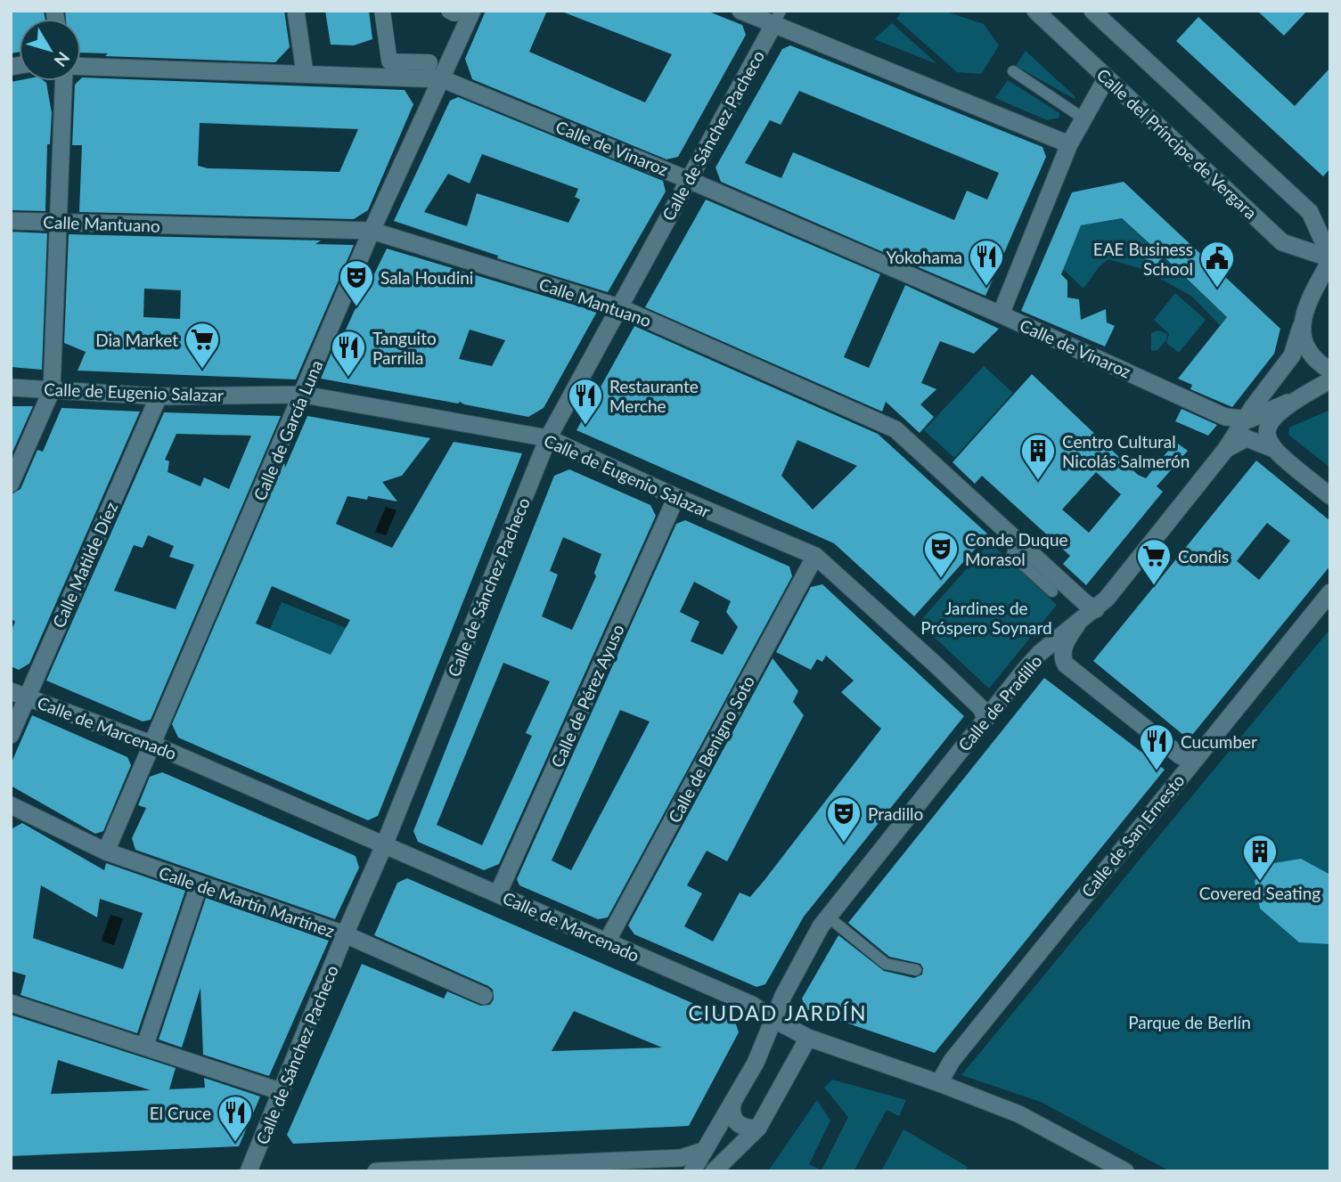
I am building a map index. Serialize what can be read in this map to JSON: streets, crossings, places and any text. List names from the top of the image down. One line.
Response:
{"streets":{"street":["Calle de Sánchez Pacheco","Calle del Príncipe de Vergara","Calle de Vinaroz","Calle Mantuano","Calle de Eugenio Salazar","Calle de García Luna","Calle Matilde Díez","Calle de Pérez Ayuso","Calle de Pradillo","Calle de Marcenado","Calle de Benigno Soto","Calle de San Ernesto","Calle de Martín Martínez"]},"crossings":[["Calle de Sánchez Pacheco","Calle de Vinaroz"],["Calle de Sánchez Pacheco","Calle Mantuano"],["Calle de Sánchez Pacheco","Calle de Eugenio Salazar"],["Calle de Sánchez Pacheco","Calle de Marcenado"],["Calle de Sánchez Pacheco","Calle de Martín Martínez"],["Calle del Príncipe de Vergara","Calle de Pradillo"],["Calle de Vinaroz","Calle de García Luna"],["Calle de Vinaroz","Calle de Pradillo"],["Calle Mantuano","Calle de García Luna"],["Calle Mantuano","Calle de Pradillo"],["Calle de Eugenio Salazar","Calle de García Luna"],["Calle de Eugenio Salazar","Calle Matilde Díez"],["Calle de Eugenio Salazar","Calle de Pérez Ayuso"],["Calle de Eugenio Salazar","Calle de Pradillo"],["Calle de Eugenio Salazar","Calle de Benigno Soto"],["Calle de García Luna","Calle de Marcenado"],["Calle de García Luna","Calle de Martín Martínez"],["Calle Matilde Díez","Calle de Marcenado"],["Calle de Pérez Ayuso","Calle de Marcenado"],["Calle de Pradillo","Calle de Marcenado"],["Calle de Marcenado","Calle de Benigno Soto"],["Calle de Marcenado","Calle de San Ernesto"]],"districts":["CIUDAD JARDÍN"],"parks":["Jardines de Próspero Soynard","Parque de Berlín"],"places":{"restaurant":["Yokohama","Tanguito Parrilla","Restaurante Merche","Cucumber","El Cruce"],"public building":["EAE Business School"],"theatre":["Sala Houdini","Conde Duque Morasol","Pradillo"],"supermarket":["Dia Market","Condis"],"building":["Centro Cultural Nicolás Salmerón","Covered Seating"]},"north":"bottom right"}
